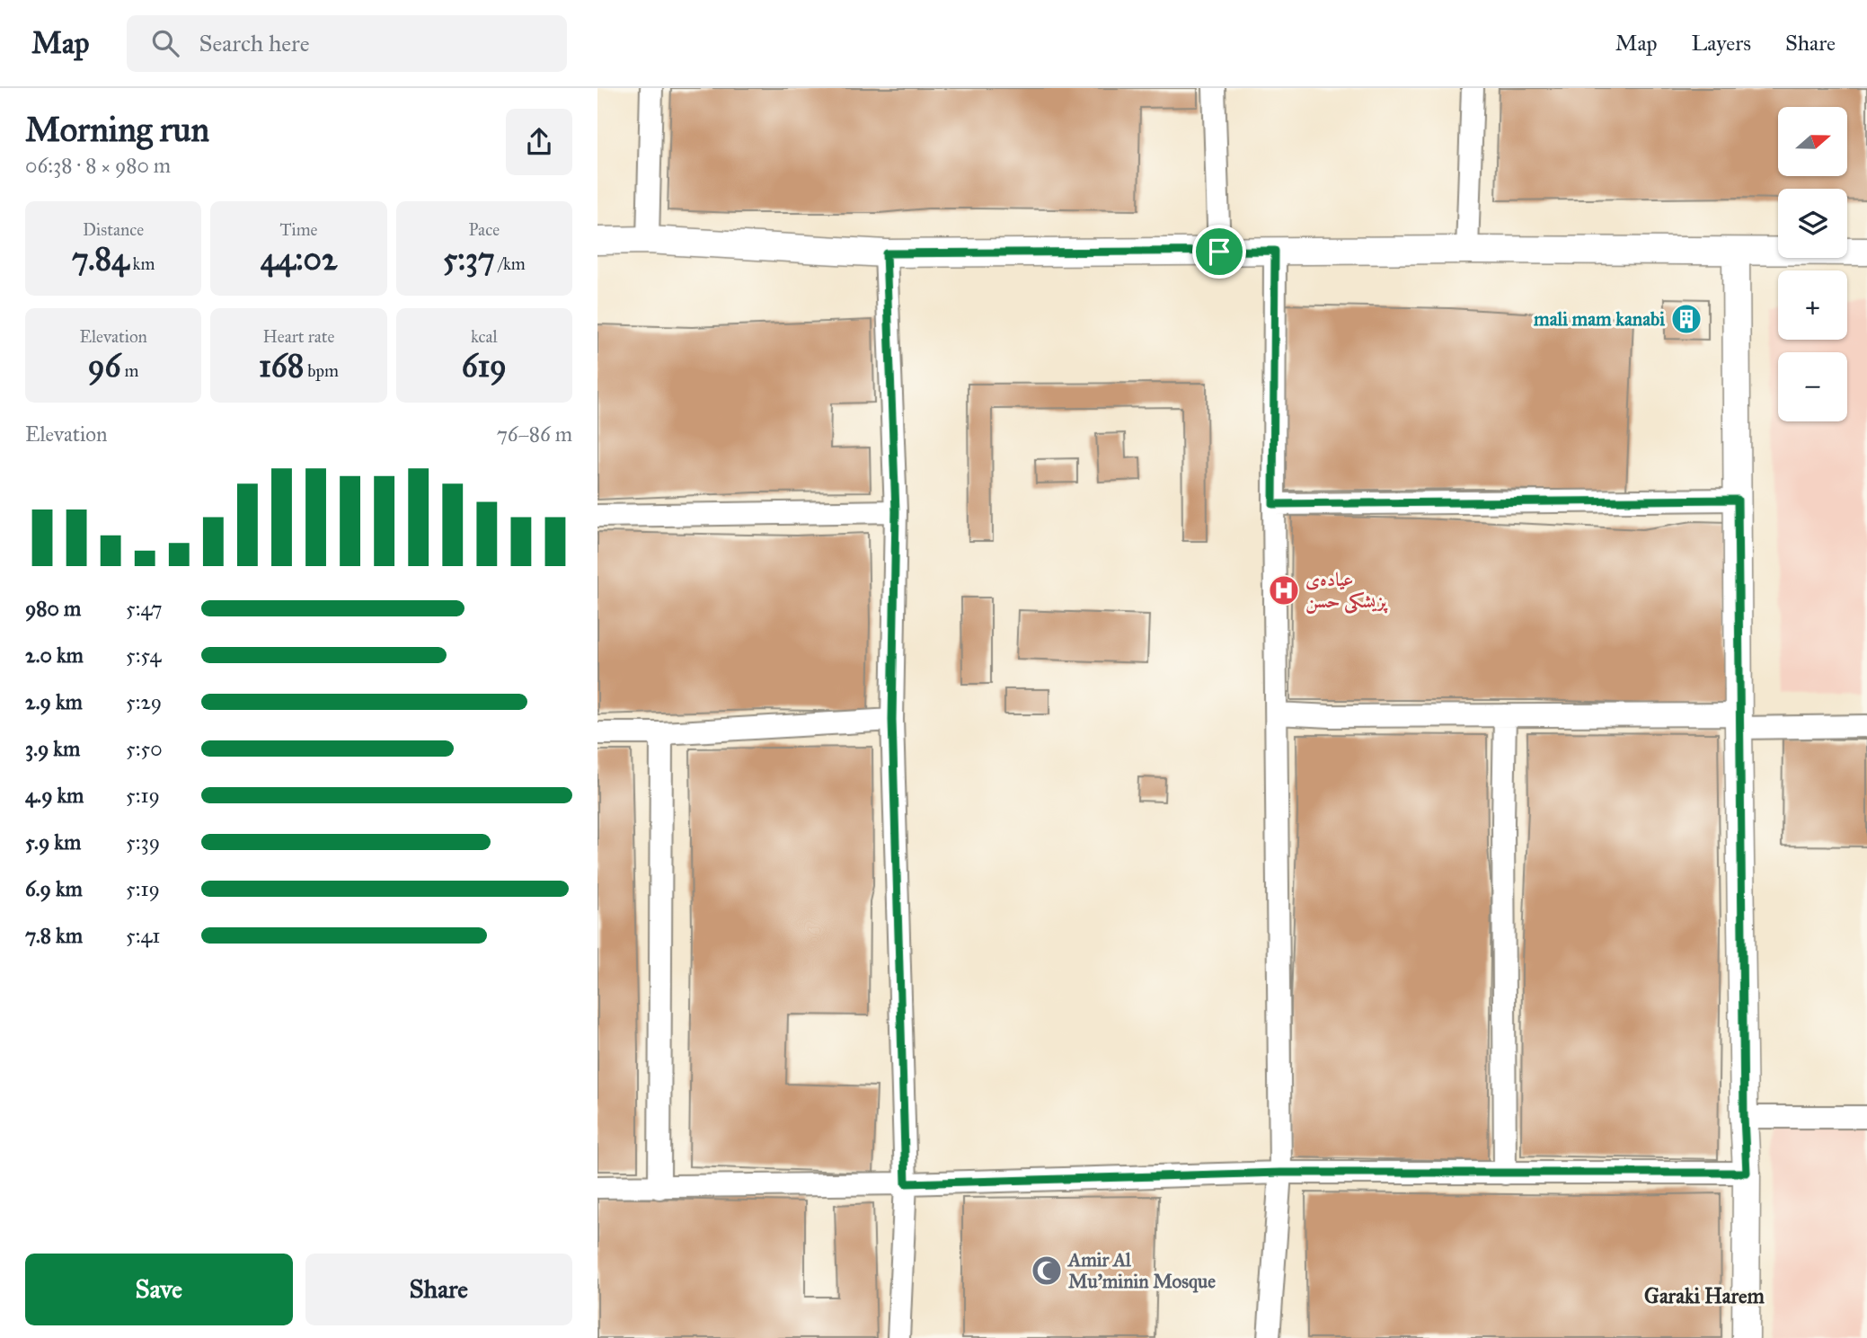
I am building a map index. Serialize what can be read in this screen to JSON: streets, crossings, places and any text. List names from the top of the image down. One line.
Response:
{"districts":["Garaki Harem"],"places":{"building":["mali mam kanabi"],"hospital":["عیادەی پزیشکی حسن"],"mosque":["Amir Al Mu'minin Mosque"]},"north":"right","page":{"header":"Map","search":"Search here","nav":["Map","Layers","Share"],"heading":["Morning run","06:38 · 8 × 980 m"],"map_buttons":["+","−"],"stats":[["Distance","7.84 km"],["Time","44:02"],["Pace","5:37 /km"],["Elevation","96 m"],["Heart rate","168 bpm"],["kcal","619"]],"chart":["Elevation","76–86 m"],"list":[{"name":"980 m","note":"5:47"},{"name":"2.0 km","note":"5:54"},{"name":"2.9 km","note":"5:29"},{"name":"3.9 km","note":"5:50"},{"name":"4.9 km","note":"5:19"},{"name":"5.9 km","note":"5:39"},{"name":"6.9 km","note":"5:19"},{"name":"7.8 km","note":"5:41"}],"buttons":["Save","Share"]}}
